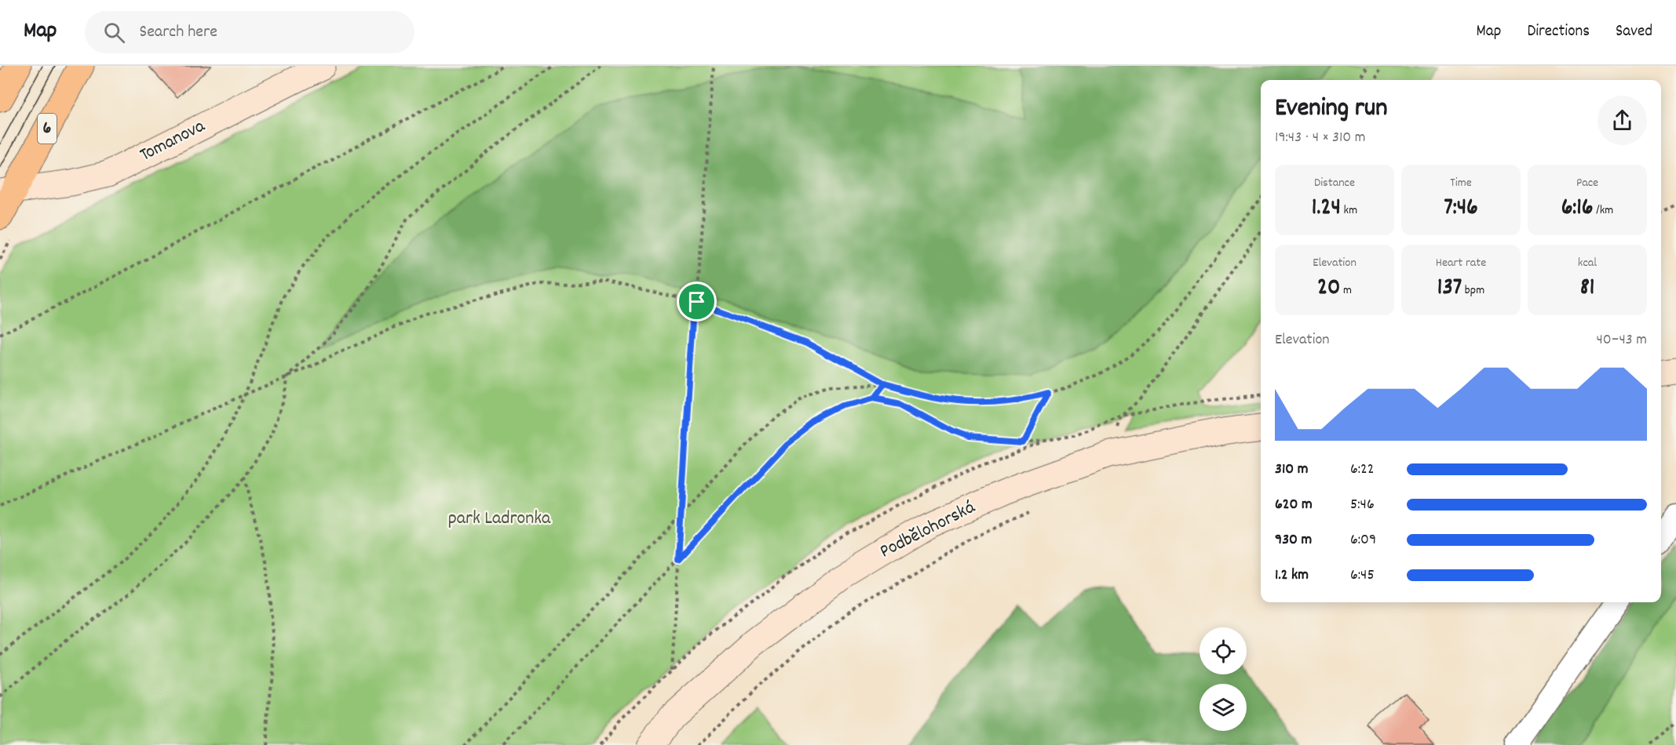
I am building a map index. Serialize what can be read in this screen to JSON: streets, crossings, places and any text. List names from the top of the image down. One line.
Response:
{"streets":{"main road":["6"],"street":["Tomanova","Podbělohorská"]},"crossings":[["6","Tomanova"]],"parks":["park Ladronka"],"page":{"header":"Map","search":"Search here","nav":["Map","Directions","Saved"],"heading":["Evening run","19:43 · 4 × 310 m"],"stats":[["Distance","1.24 km"],["Time","7:46"],["Pace","6:16 /km"],["Elevation","20 m"],["Heart rate","137 bpm"],["kcal","81"]],"chart":["Elevation","40–43 m"],"list":[{"name":"310 m","note":"6:22"},{"name":"620 m","note":"5:46"},{"name":"930 m","note":"6:09"},{"name":"1.2 km","note":"6:45"}]}}
